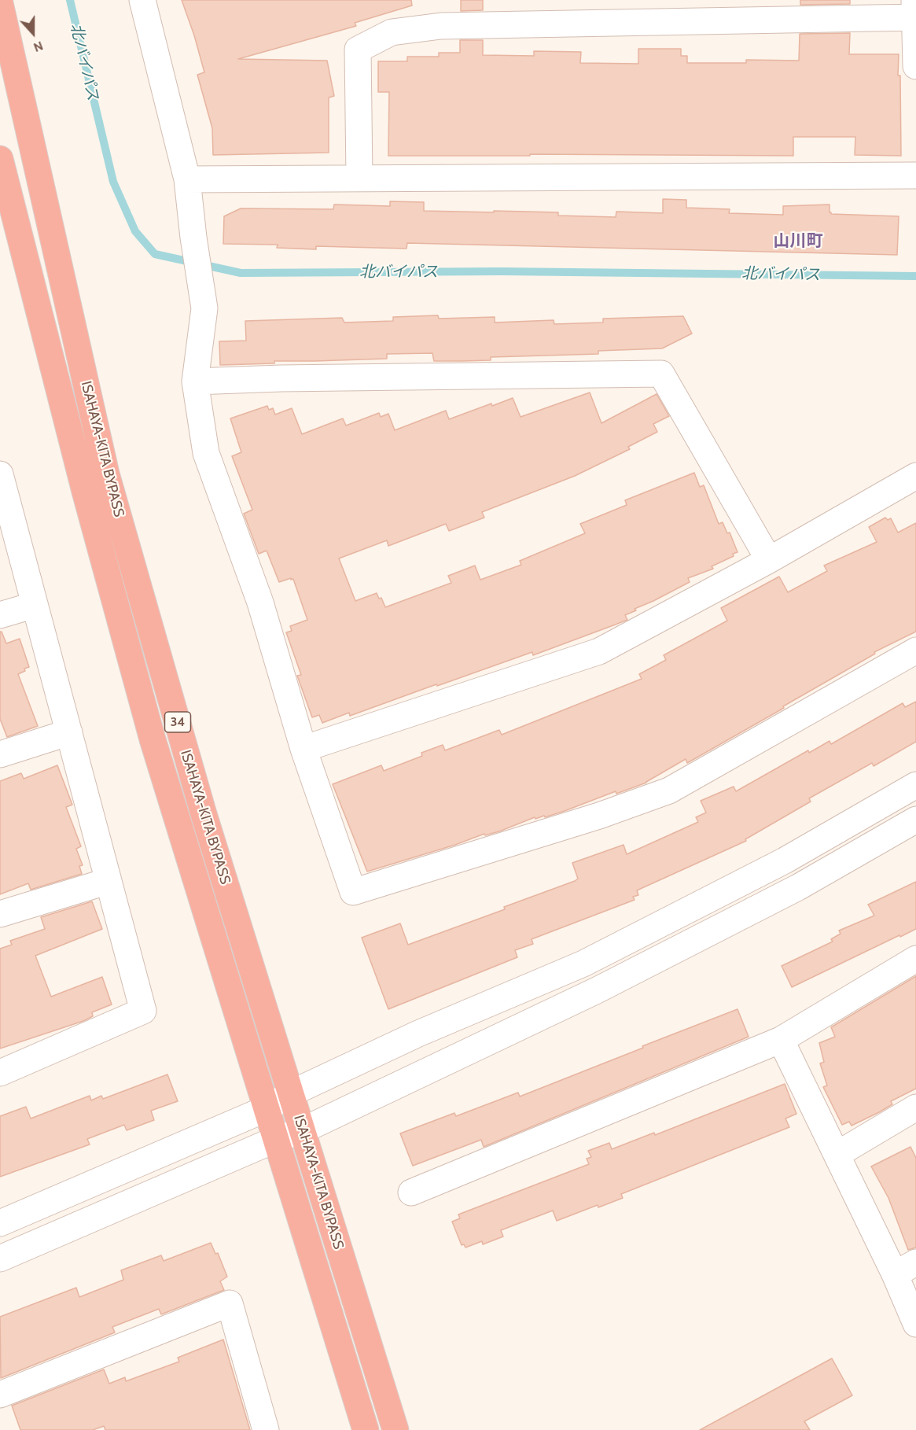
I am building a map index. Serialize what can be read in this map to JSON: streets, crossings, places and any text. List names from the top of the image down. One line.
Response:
{"streets":{"highway":["ISAHAYA-KITA BYPASS","34"]},"districts":["山川町"],"water":["北バイパス"],"north":"bottom"}
